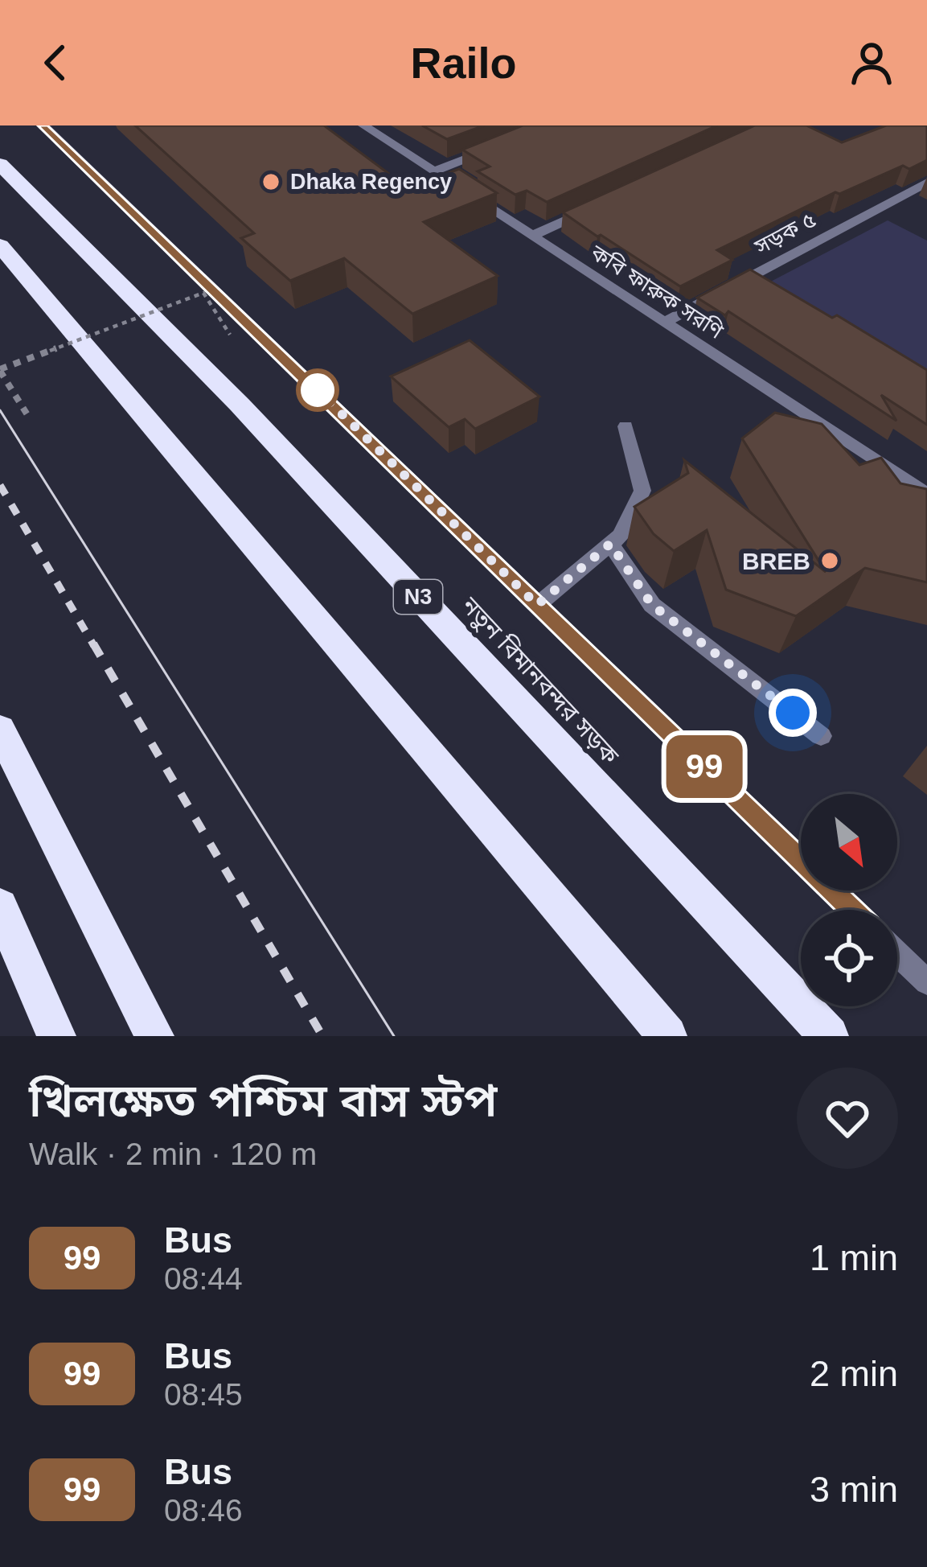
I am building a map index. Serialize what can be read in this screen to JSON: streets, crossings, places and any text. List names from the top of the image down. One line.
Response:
{"streets":{"highway":["N3","নতুন বিমানবন্দর সড়ক"],"street":["সড়ক ৫","কবি ফারুক সরণি"]},"crossings":[["সড়ক ৫","কবি ফারুক সরণি"]],"places":["Dhaka Regency","BREB"],"lines":["bus line 99"],"north":"bottom right","page":{"header":"Railo","on_map":"99","heading":["খিলক্ষেত পশ্চিম বাস স্টপ","Walk · 2 min · 120 m"],"list":[{"mark":"99","name":"Bus","note":"08:44","value":"1 min"},{"mark":"99","name":"Bus","note":"08:45","value":"2 min"},{"mark":"99","name":"Bus","note":"08:46","value":"3 min"}]}}
